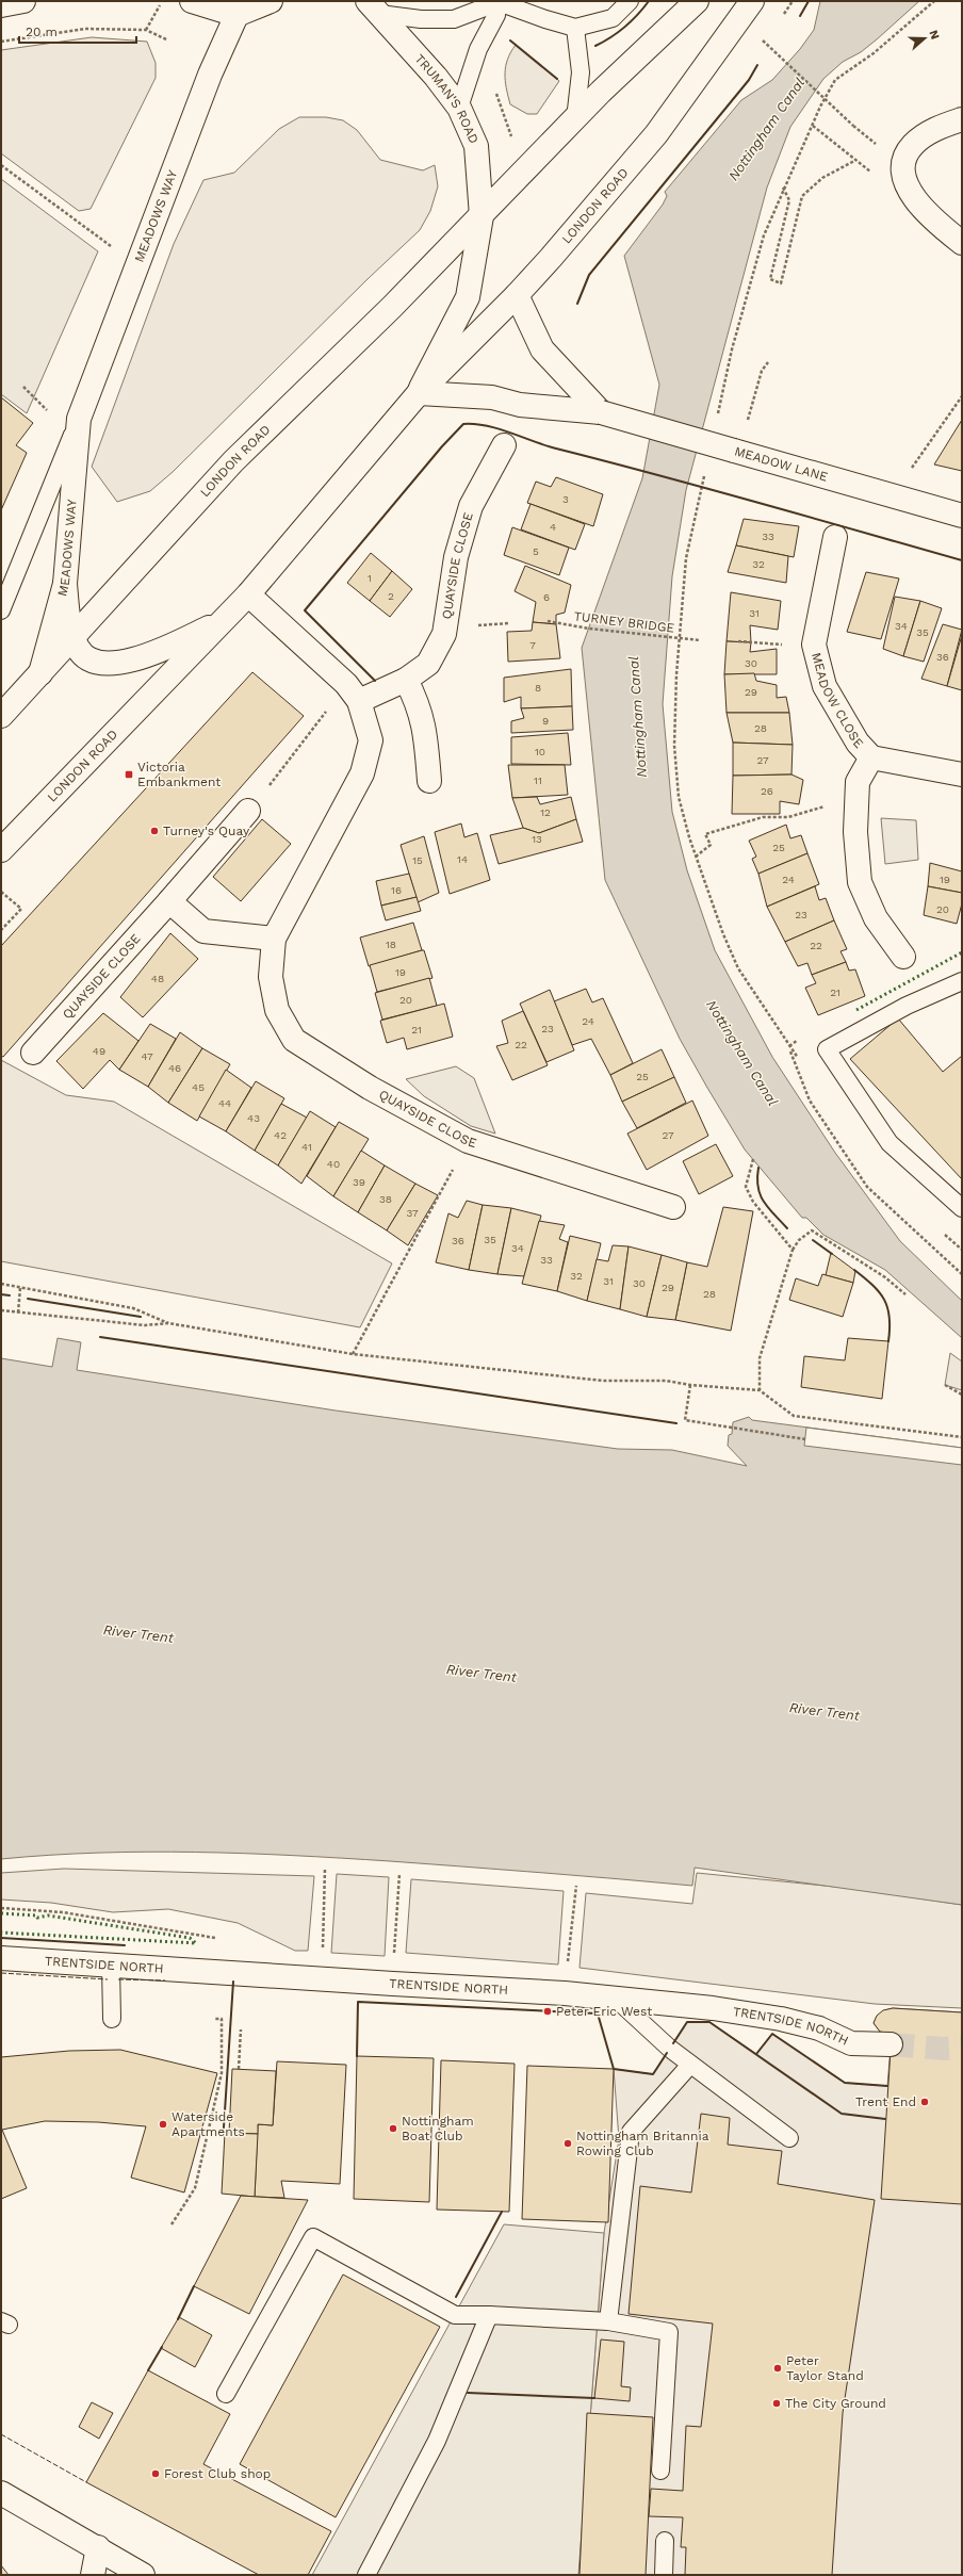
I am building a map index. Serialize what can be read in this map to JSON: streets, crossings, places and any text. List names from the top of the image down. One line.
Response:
{"streets":{"street":["TRUMAN'S ROAD","LONDON ROAD","MEADOWS WAY","MEADOW LANE","QUAYSIDE CLOSE","MEADOW CLOSE","TRENTSIDE NORTH"],"path":["TURNEY BRIDGE"]},"crossings":[["TRUMAN'S ROAD","LONDON ROAD"],["LONDON ROAD","MEADOWS WAY"],["LONDON ROAD","MEADOW LANE"]],"water":["Nottingham Canal","River Trent"],"places":{"transit":["Victoria Embankment"],"other":["Turney's Quay","Peter Eric West","Trent End","Waterside Apartments","Nottingham Boat Club","Nottingham Britannia Rowing Club","Peter Taylor Stand","The City Ground","Forest Club shop"]},"house_numbers":["3","4","33","5","32","1","2","6","31","34","35","7","36","30","8","29","9","28","10","27","11","26","12","13","25","14","15","24","19","16","20","23","18","22","19","48","21","20","24","23","21","22","49","47","46","25","45","44","43","42","27","41","40","39","38","37","35","36","34","33","32","31","30","29","28"],"scale_bar":"20 m","north":"right"}
